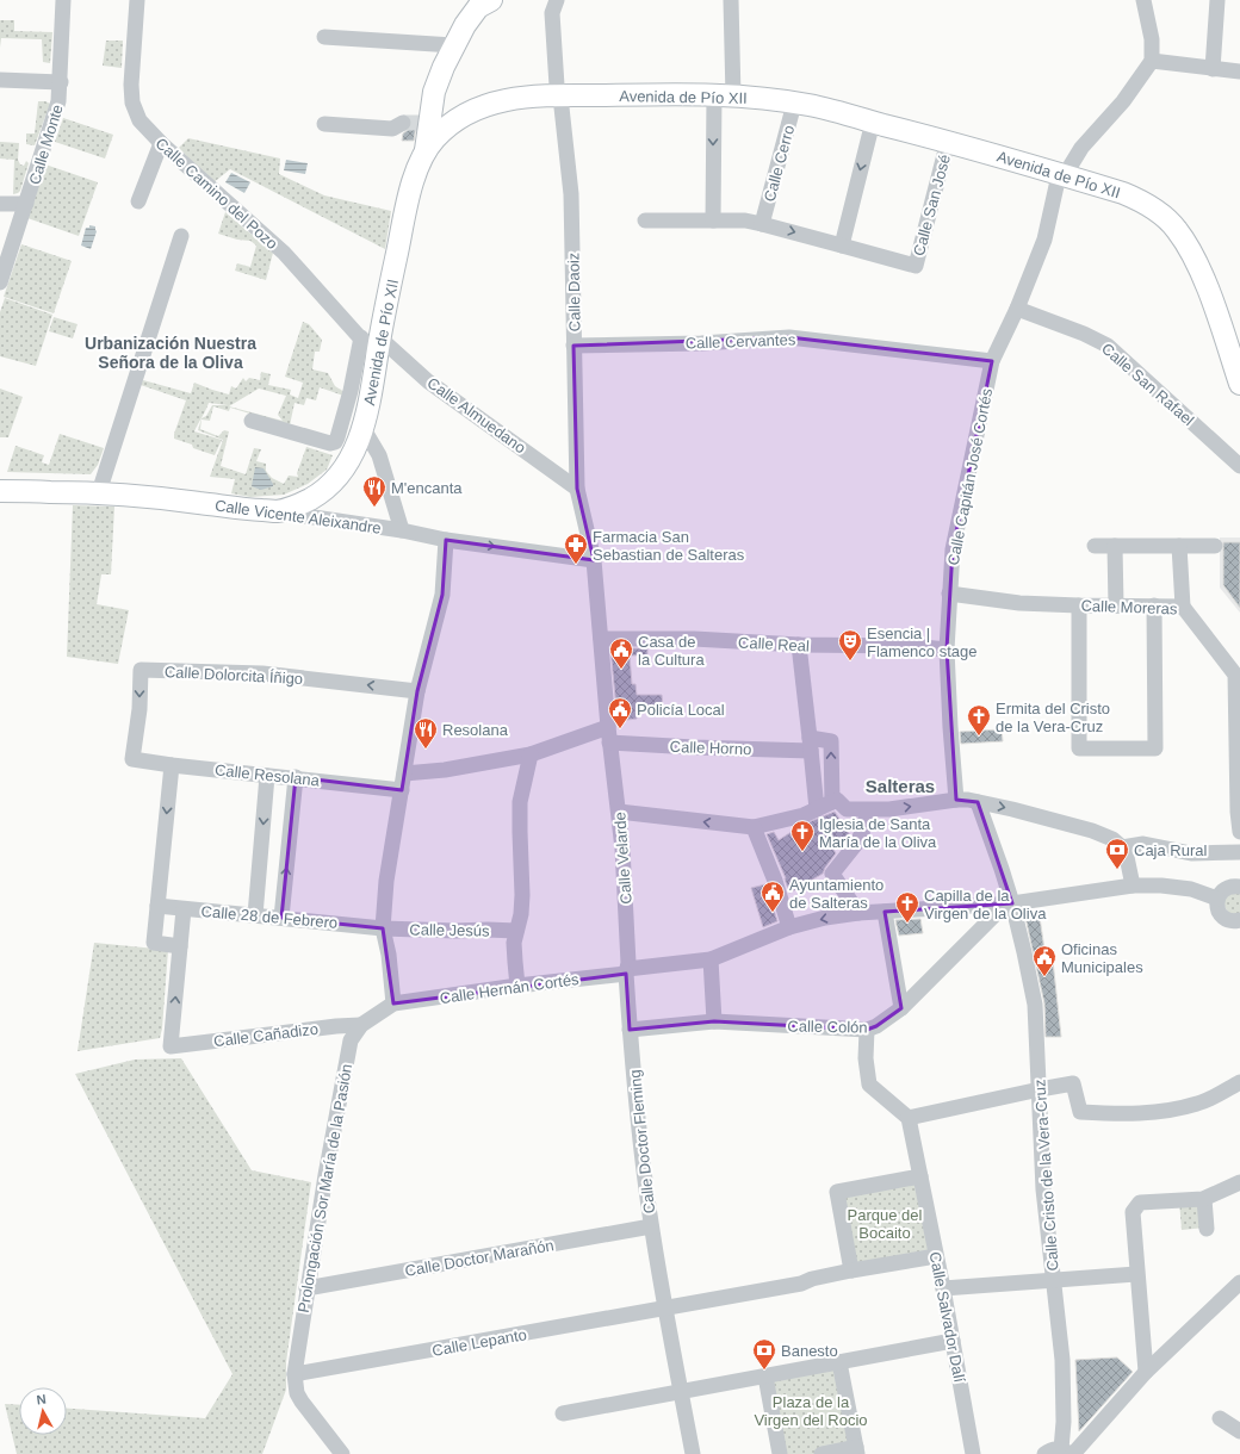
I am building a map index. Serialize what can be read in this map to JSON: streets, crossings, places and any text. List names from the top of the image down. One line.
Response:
{"streets":{"main road":["Avenida de Pío XII","Calle Vicente Aleixandre"],"street":["Calle Monte","Calle Cerro","Calle Camino del Pozo","Calle San José","Calle Daoiz","Calle Cervantes","Calle San Rafael","Calle Almuedano","Calle Capitán José Cortés","Calle Moreras","Calle Real","Calle Dolorcita Íñigo","Calle Horno","Calle Resolana","Calle Velarde","Calle 28 de Febrero","Calle Jesús","Calle Hernán Cortés","Calle Colón","Calle Cañadizo","Calle Doctor Fleming","Calle Cristo de la Vera-Cruz","Prolongación Sor María de la Pasión","Calle Doctor Marañón","Calle Salvador Dalí","Calle Lepanto"]},"crossings":[["Avenida de Pío XII","Calle Cerro"],["Avenida de Pío XII","Calle Camino del Pozo"],["Avenida de Pío XII","Calle San José"],["Avenida de Pío XII","Calle Daoiz"],["Avenida de Pío XII","Calle Almuedano"],["Avenida de Pío XII","Calle Capitán José Cortés"],["Avenida de Pío XII","Calle Vicente Aleixandre"],["Calle Camino del Pozo","Calle Almuedano"],["Calle Daoiz","Calle Cervantes"],["Calle Daoiz","Calle Almuedano"],["Calle Daoiz","Calle Vicente Aleixandre"],["Calle Daoiz","Calle Real"],["Calle Daoiz","Calle Velarde"],["Calle Cervantes","Calle Capitán José Cortés"],["Calle San Rafael","Calle Capitán José Cortés"],["Calle Capitán José Cortés","Calle Moreras"],["Calle Capitán José Cortés","Calle Real"],["Calle Real","Calle Velarde"],["Calle Dolorcita Íñigo","Calle Resolana"],["Calle Horno","Calle Velarde"],["Calle Velarde","Calle Hernán Cortés"],["Calle Velarde","Calle Doctor Fleming"],["Calle 28 de Febrero","Calle Jesús"],["Calle Hernán Cortés","Calle Colón"],["Calle Hernán Cortés","Calle Doctor Fleming"],["Calle Hernán Cortés","Calle Cristo de la Vera-Cruz"],["Calle Colón","Calle Doctor Fleming"],["Calle Colón","Calle Cristo de la Vera-Cruz"],["Calle Cañadizo","Prolongación Sor María de la Pasión"],["Calle Doctor Fleming","Calle Doctor Marañón"],["Calle Doctor Fleming","Calle Lepanto"],["Prolongación Sor María de la Pasión","Calle Doctor Marañón"],["Prolongación Sor María de la Pasión","Calle Lepanto"],["Calle Salvador Dalí","Calle Lepanto"]],"districts":["Urbanización Nuestra Señora de la Oliva","Salteras"],"parks":["Parque del Bocaito","Plaza de la Virgen del Rocio"],"places":{"restaurant":["M'encanta","Resolana"],"pharmacy":["Farmacia San Sebastian de Salteras"],"theatre":["Esencia | Flamenco stage"],"public building":["Casa de la Cultura","Policía Local","Ayuntamiento de Salteras","Oficinas Municipales"],"church":["Ermita del Cristo de la Vera-Cruz","Iglesia de Santa María de la Oliva","Capilla de la Virgen de la Oliva"],"bank":["Caja Rural","Banesto"]},"north":"top"}
